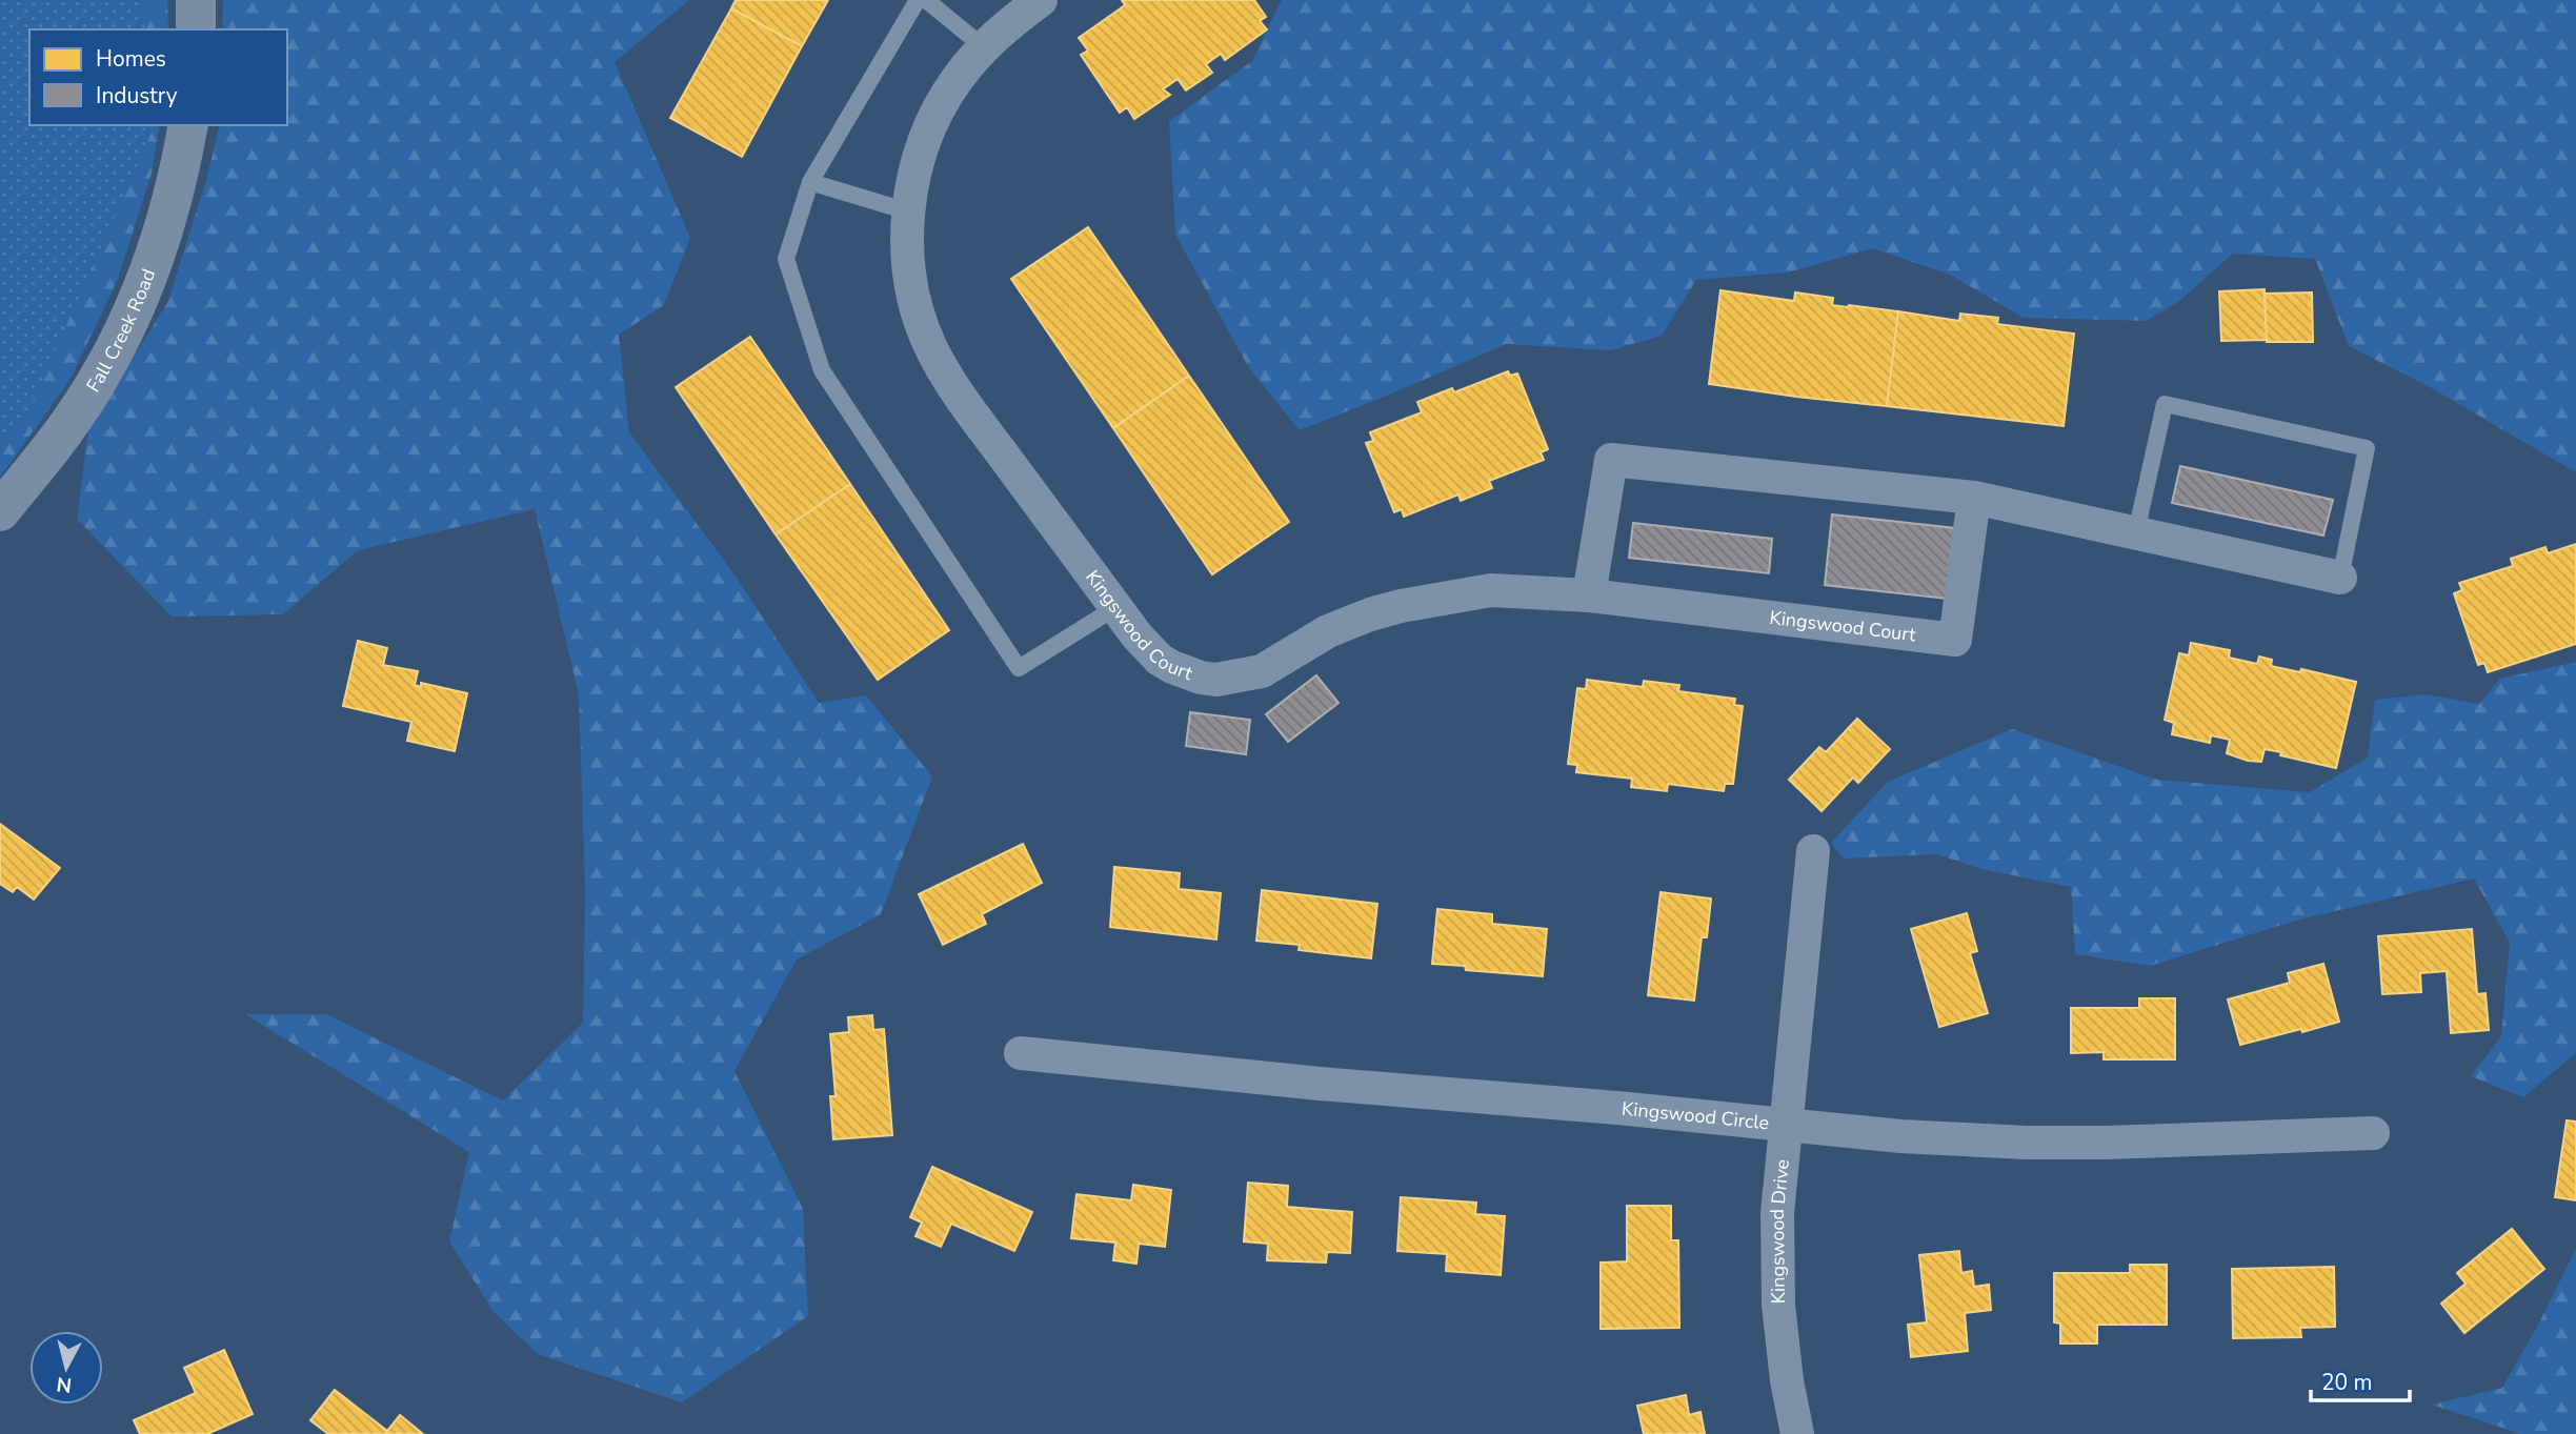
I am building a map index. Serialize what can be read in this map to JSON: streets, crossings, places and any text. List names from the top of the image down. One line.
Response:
{"streets":{"main road":["Fall Creek Road"],"street":["Kingswood Court","Kingswood Circle","Kingswood Drive"]},"crossings":[["Kingswood Circle","Kingswood Drive"]],"legend":["Homes","Industry"],"scale_bar":"20 m","north":"bottom"}
